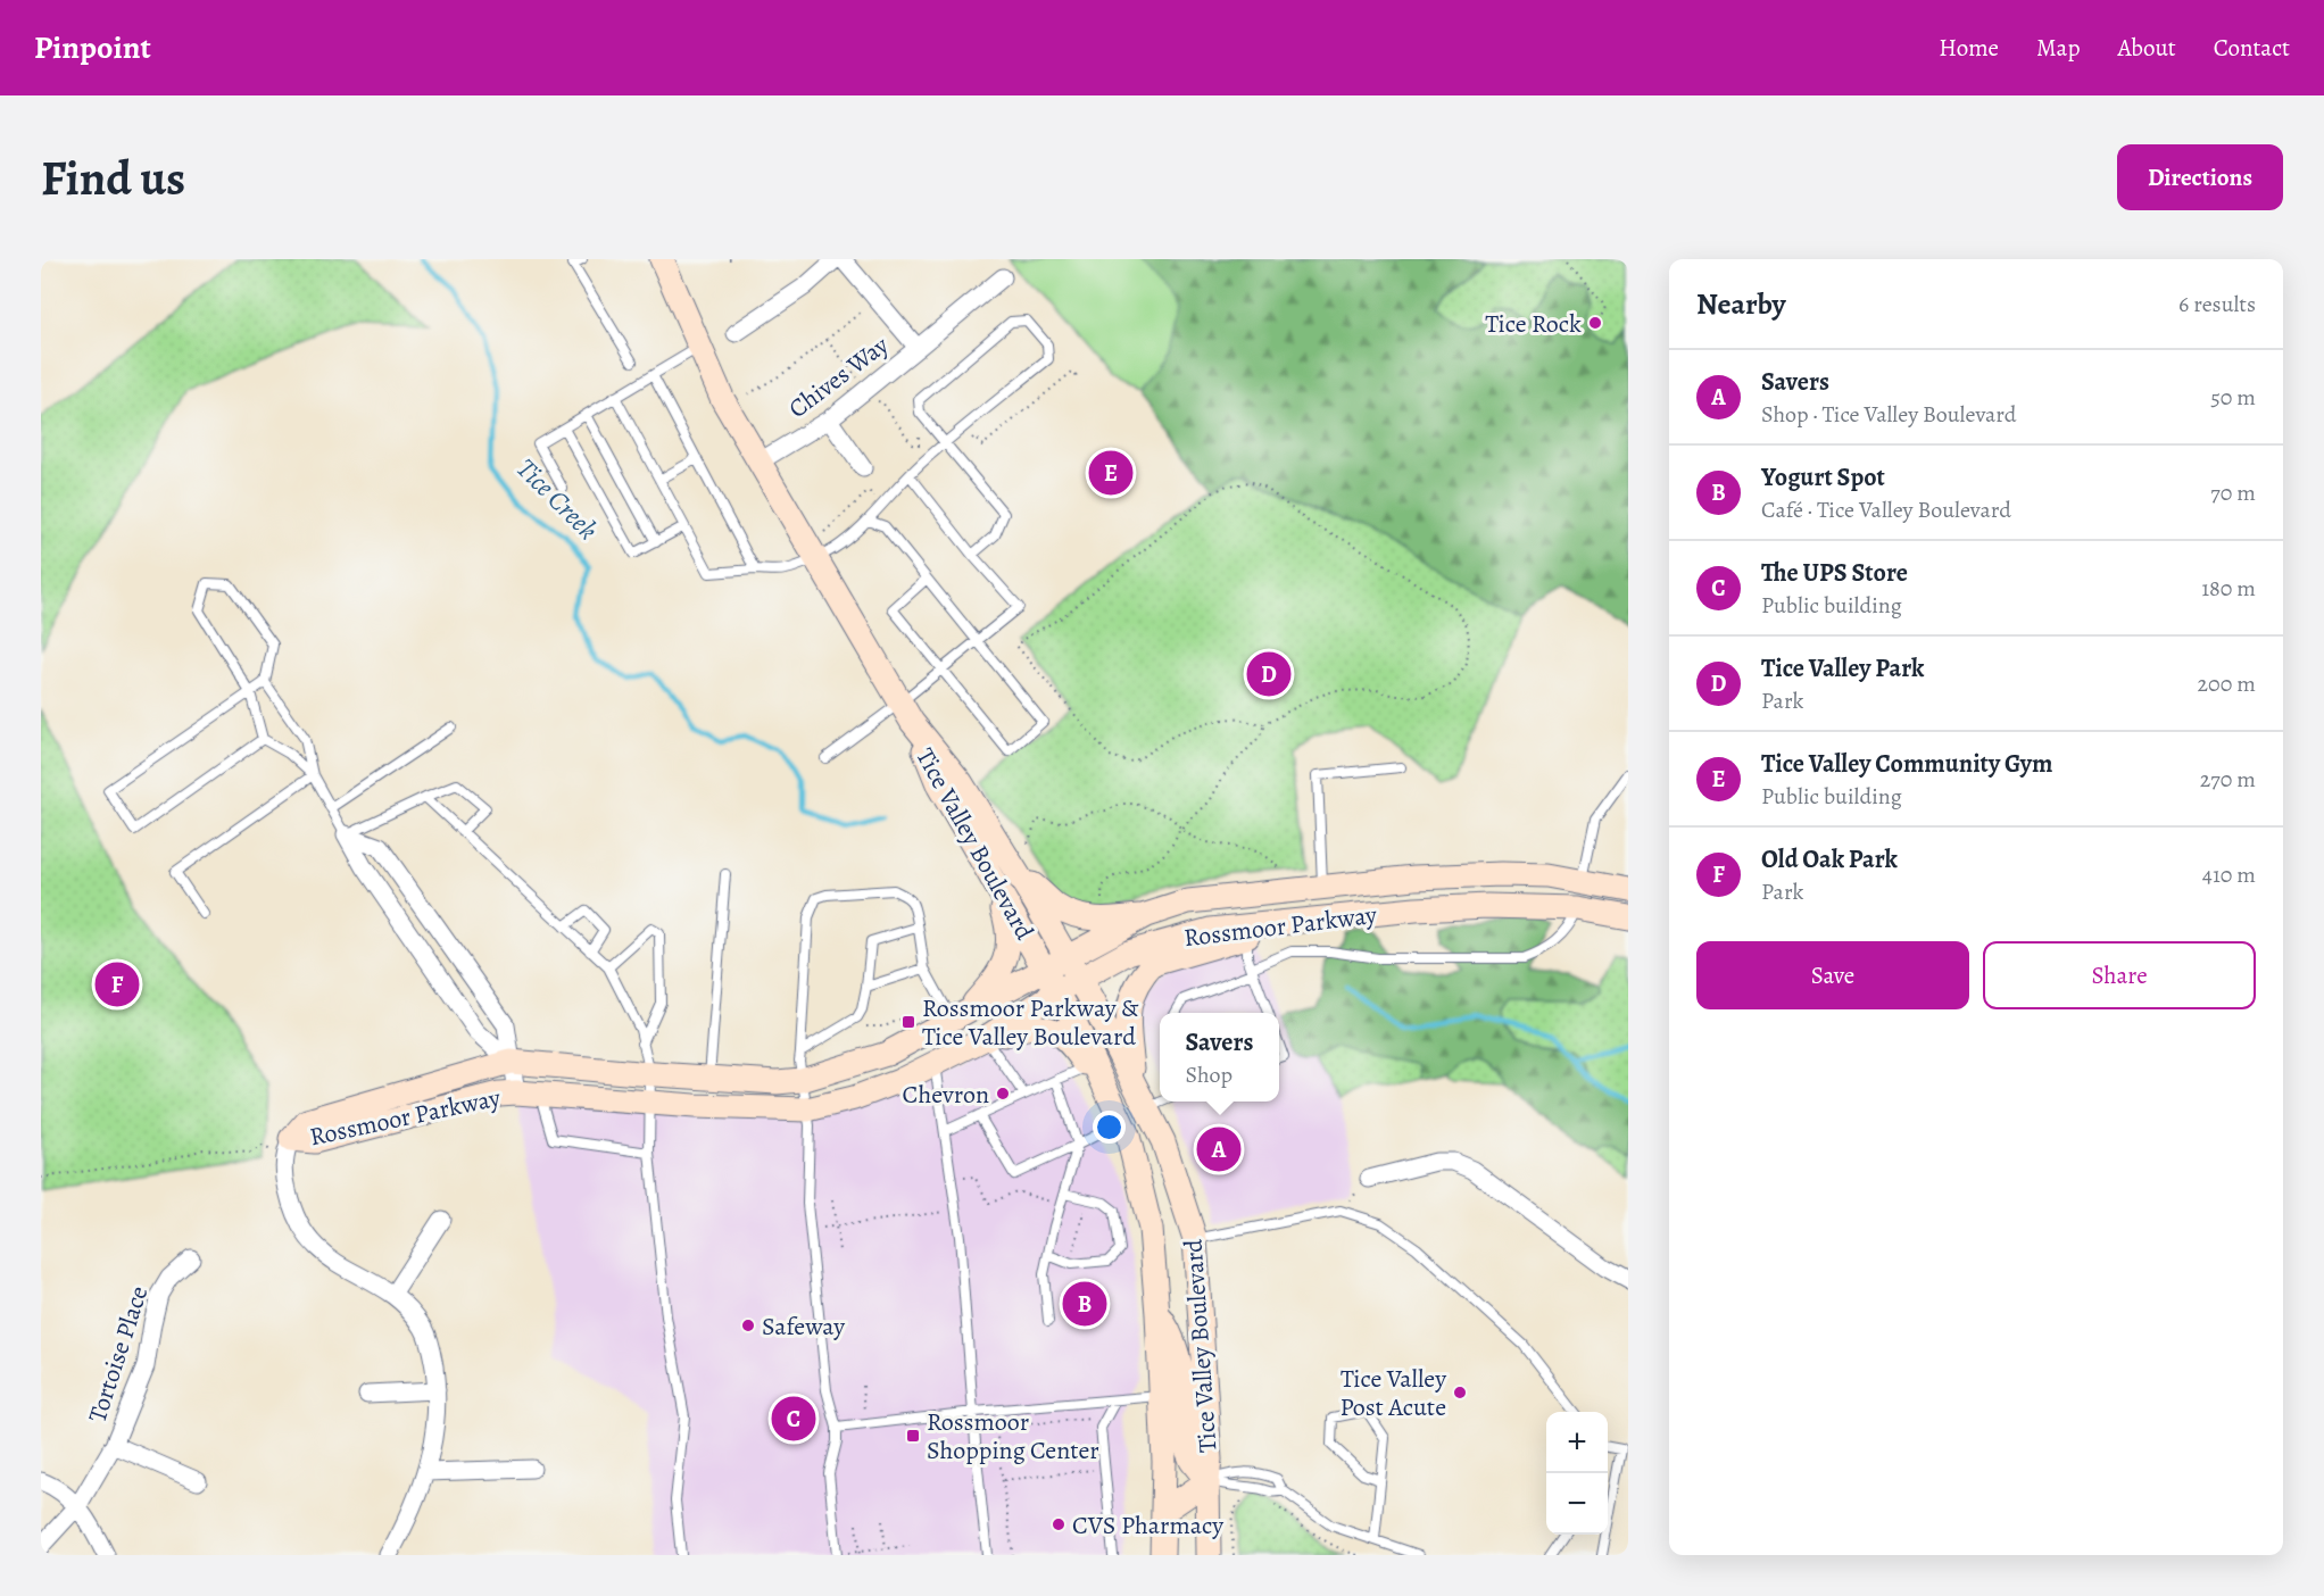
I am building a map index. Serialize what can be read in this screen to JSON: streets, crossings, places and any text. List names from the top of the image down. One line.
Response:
{"streets":{"street":["Chives Way","Tice Valley Boulevard","Rossmoor Parkway","Tortoise Place"]},"crossings":[["Chives Way","Tice Valley Boulevard"],["Tice Valley Boulevard","Rossmoor Parkway"]],"water":["Tice Creek"],"places":{"other":["Tice Rock","Chevron","Safeway","Tice Valley Post Acute","CVS Pharmacy"],"transit":["Rossmoor Parkway & Tice Valley Boulevard","Rossmoor Shopping Center"]},"page":{"header":"Pinpoint","nav":["Home","Map","About","Contact"],"buttons":["Directions",["Save","Share"]],"title":"Find us","heading":["Nearby","6 results"],"list":[{"mark":"A","name":"Savers","note":"Shop · Tice Valley Boulevard","value":"50 m"},{"mark":"B","name":"Yogurt Spot","note":"Café · Tice Valley Boulevard","value":"70 m"},{"mark":"C","name":"The UPS Store","note":"Public building","value":"180 m"},{"mark":"D","name":"Tice Valley Park","note":"Park","value":"200 m"},{"mark":"E","name":"Tice Valley Community Gym","note":"Public building","value":"270 m"},{"mark":"F","name":"Old Oak Park","note":"Park","value":"410 m"}],"pins":["E","D","F","A","B","C"],"popup":["Savers","Shop"],"map_buttons":["+","−"]}}
